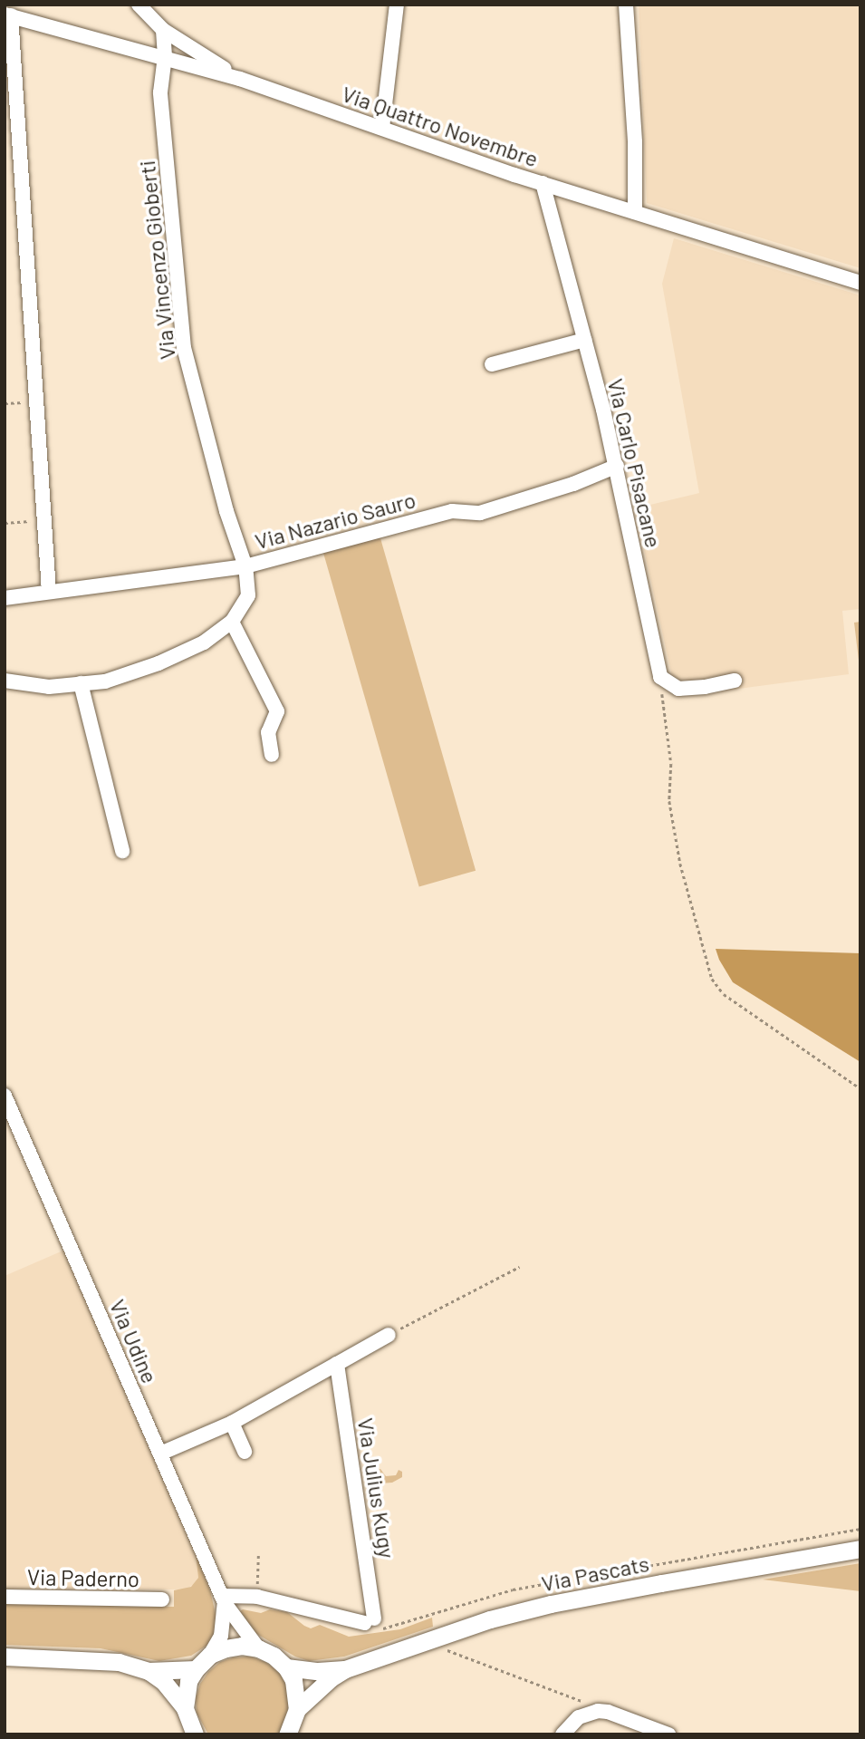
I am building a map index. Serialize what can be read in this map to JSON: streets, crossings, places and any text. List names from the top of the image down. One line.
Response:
{"streets":{"main road":["Via Pascats"],"street":["Via Quattro Novembre","Via Vincenzo Gioberti","Via Carlo Pisacane","Via Nazario Sauro","Via Udine","Via Julius Kugy","Via Paderno"]},"crossings":[["Via Quattro Novembre","Via Vincenzo Gioberti"],["Via Quattro Novembre","Via Carlo Pisacane"],["Via Vincenzo Gioberti","Via Nazario Sauro"],["Via Carlo Pisacane","Via Nazario Sauro"]]}
